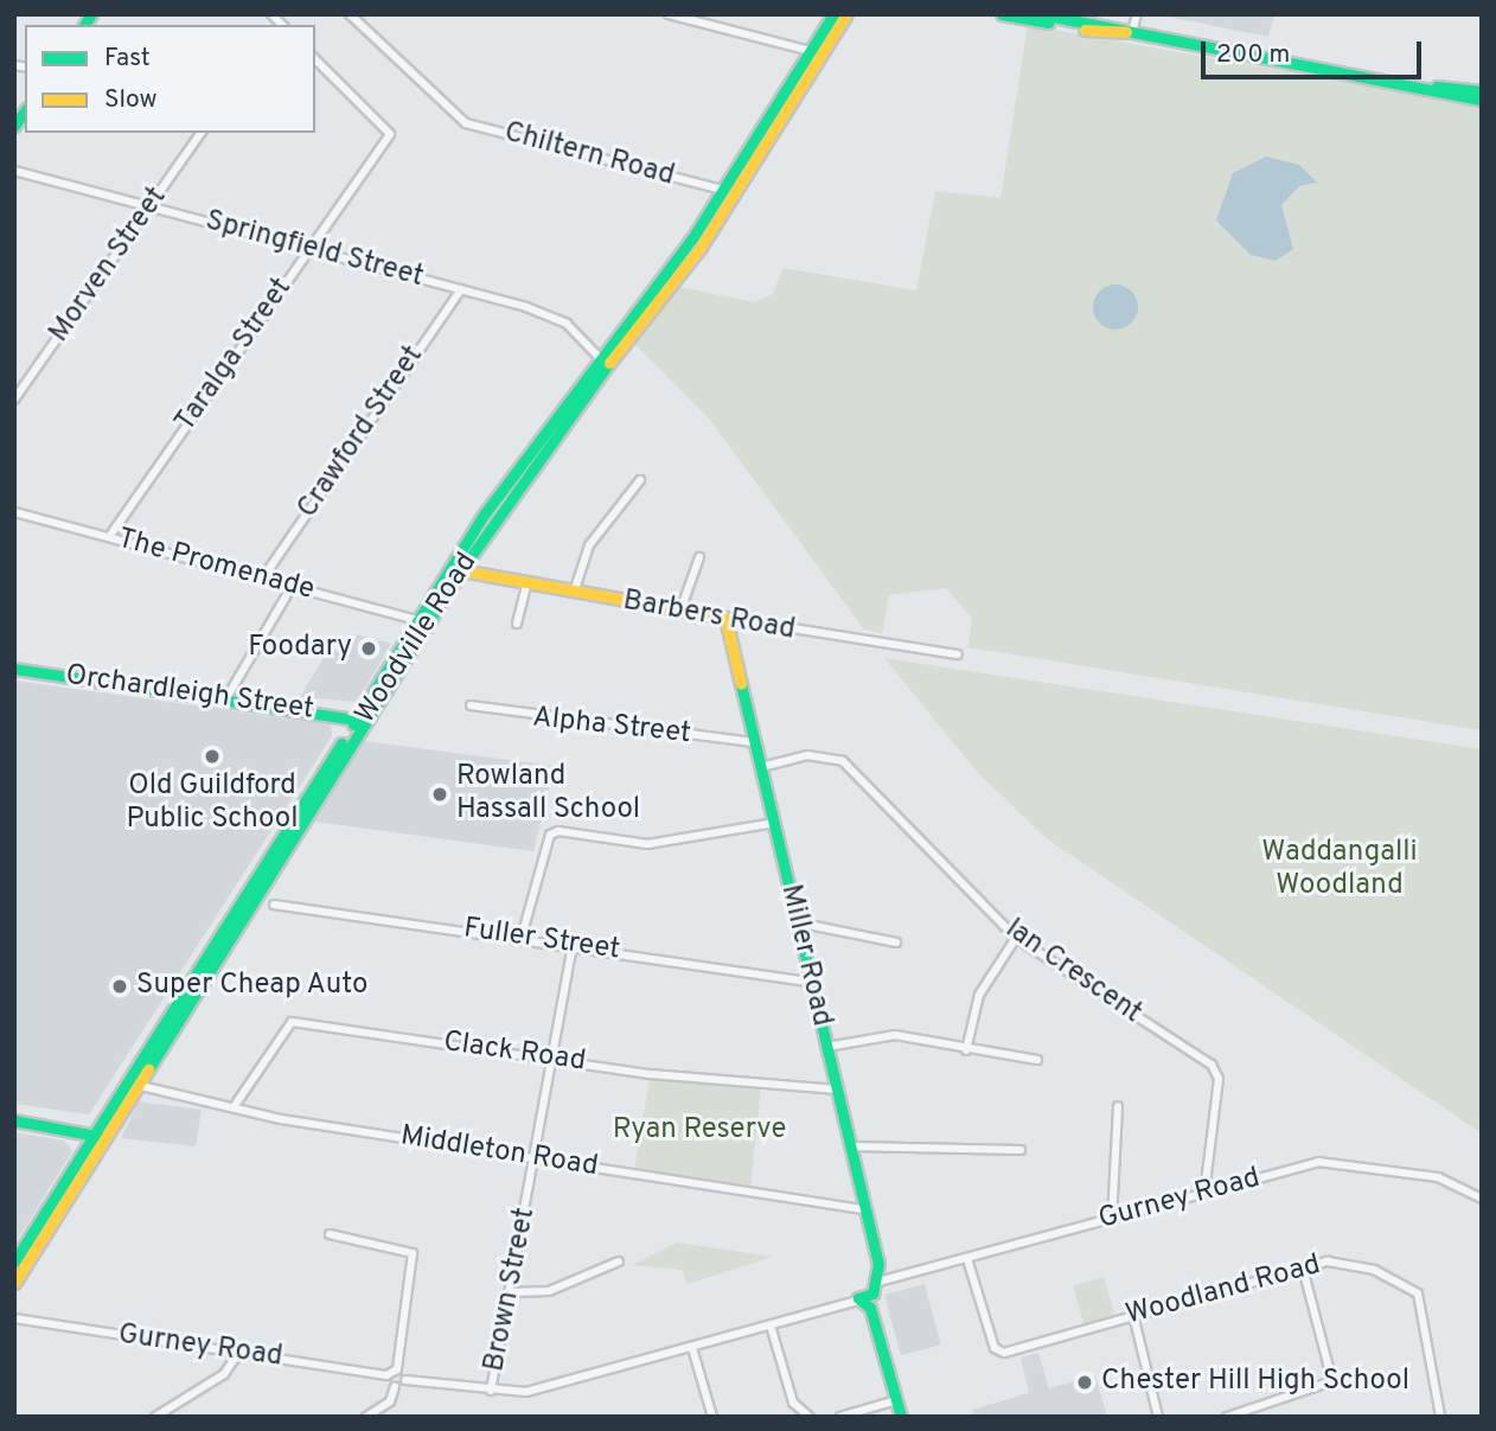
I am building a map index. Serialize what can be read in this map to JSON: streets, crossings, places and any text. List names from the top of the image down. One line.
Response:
{"streets":{"main road":["Barbers Road","Woodville Road","Orchardleigh Street","Miller Road"],"street":["Chiltern Road","Springfield Street","Morven Street","Taralga Street","Crawford Street","The Promenade","Alpha Street","Fuller Street","Ian Crescent","Clack Road","Middleton Road","Gurney Road","Brown Street","Woodland Road"]},"crossings":[["Chiltern Road","Woodville Road"],["Springfield Street","Morven Street"],["Springfield Street","Taralga Street"],["Springfield Street","Crawford Street"],["Springfield Street","Woodville Road"],["Taralga Street","The Promenade"],["Crawford Street","The Promenade"],["The Promenade","Woodville Road"],["Barbers Road","Woodville Road"],["Barbers Road","Miller Road"],["Woodville Road","Orchardleigh Street"],["Woodville Road","Middleton Road"],["Alpha Street","Miller Road"],["Fuller Street","Miller Road"],["Fuller Street","Brown Street"],["Miller Road","Ian Crescent"],["Miller Road","Clack Road"],["Miller Road","Middleton Road"],["Miller Road","Gurney Road"],["Ian Crescent","Gurney Road"],["Clack Road","Middleton Road"],["Clack Road","Brown Street"],["Middleton Road","Brown Street"],["Gurney Road","Woodland Road"]],"parks":["Waddangalli Woodland","Ryan Reserve"],"places":["Foodary","Old Guildford Public School","Rowland Hassall School","Super Cheap Auto","Chester Hill High School"],"legend":["Fast","Slow"],"scale_bar":"200 m"}
